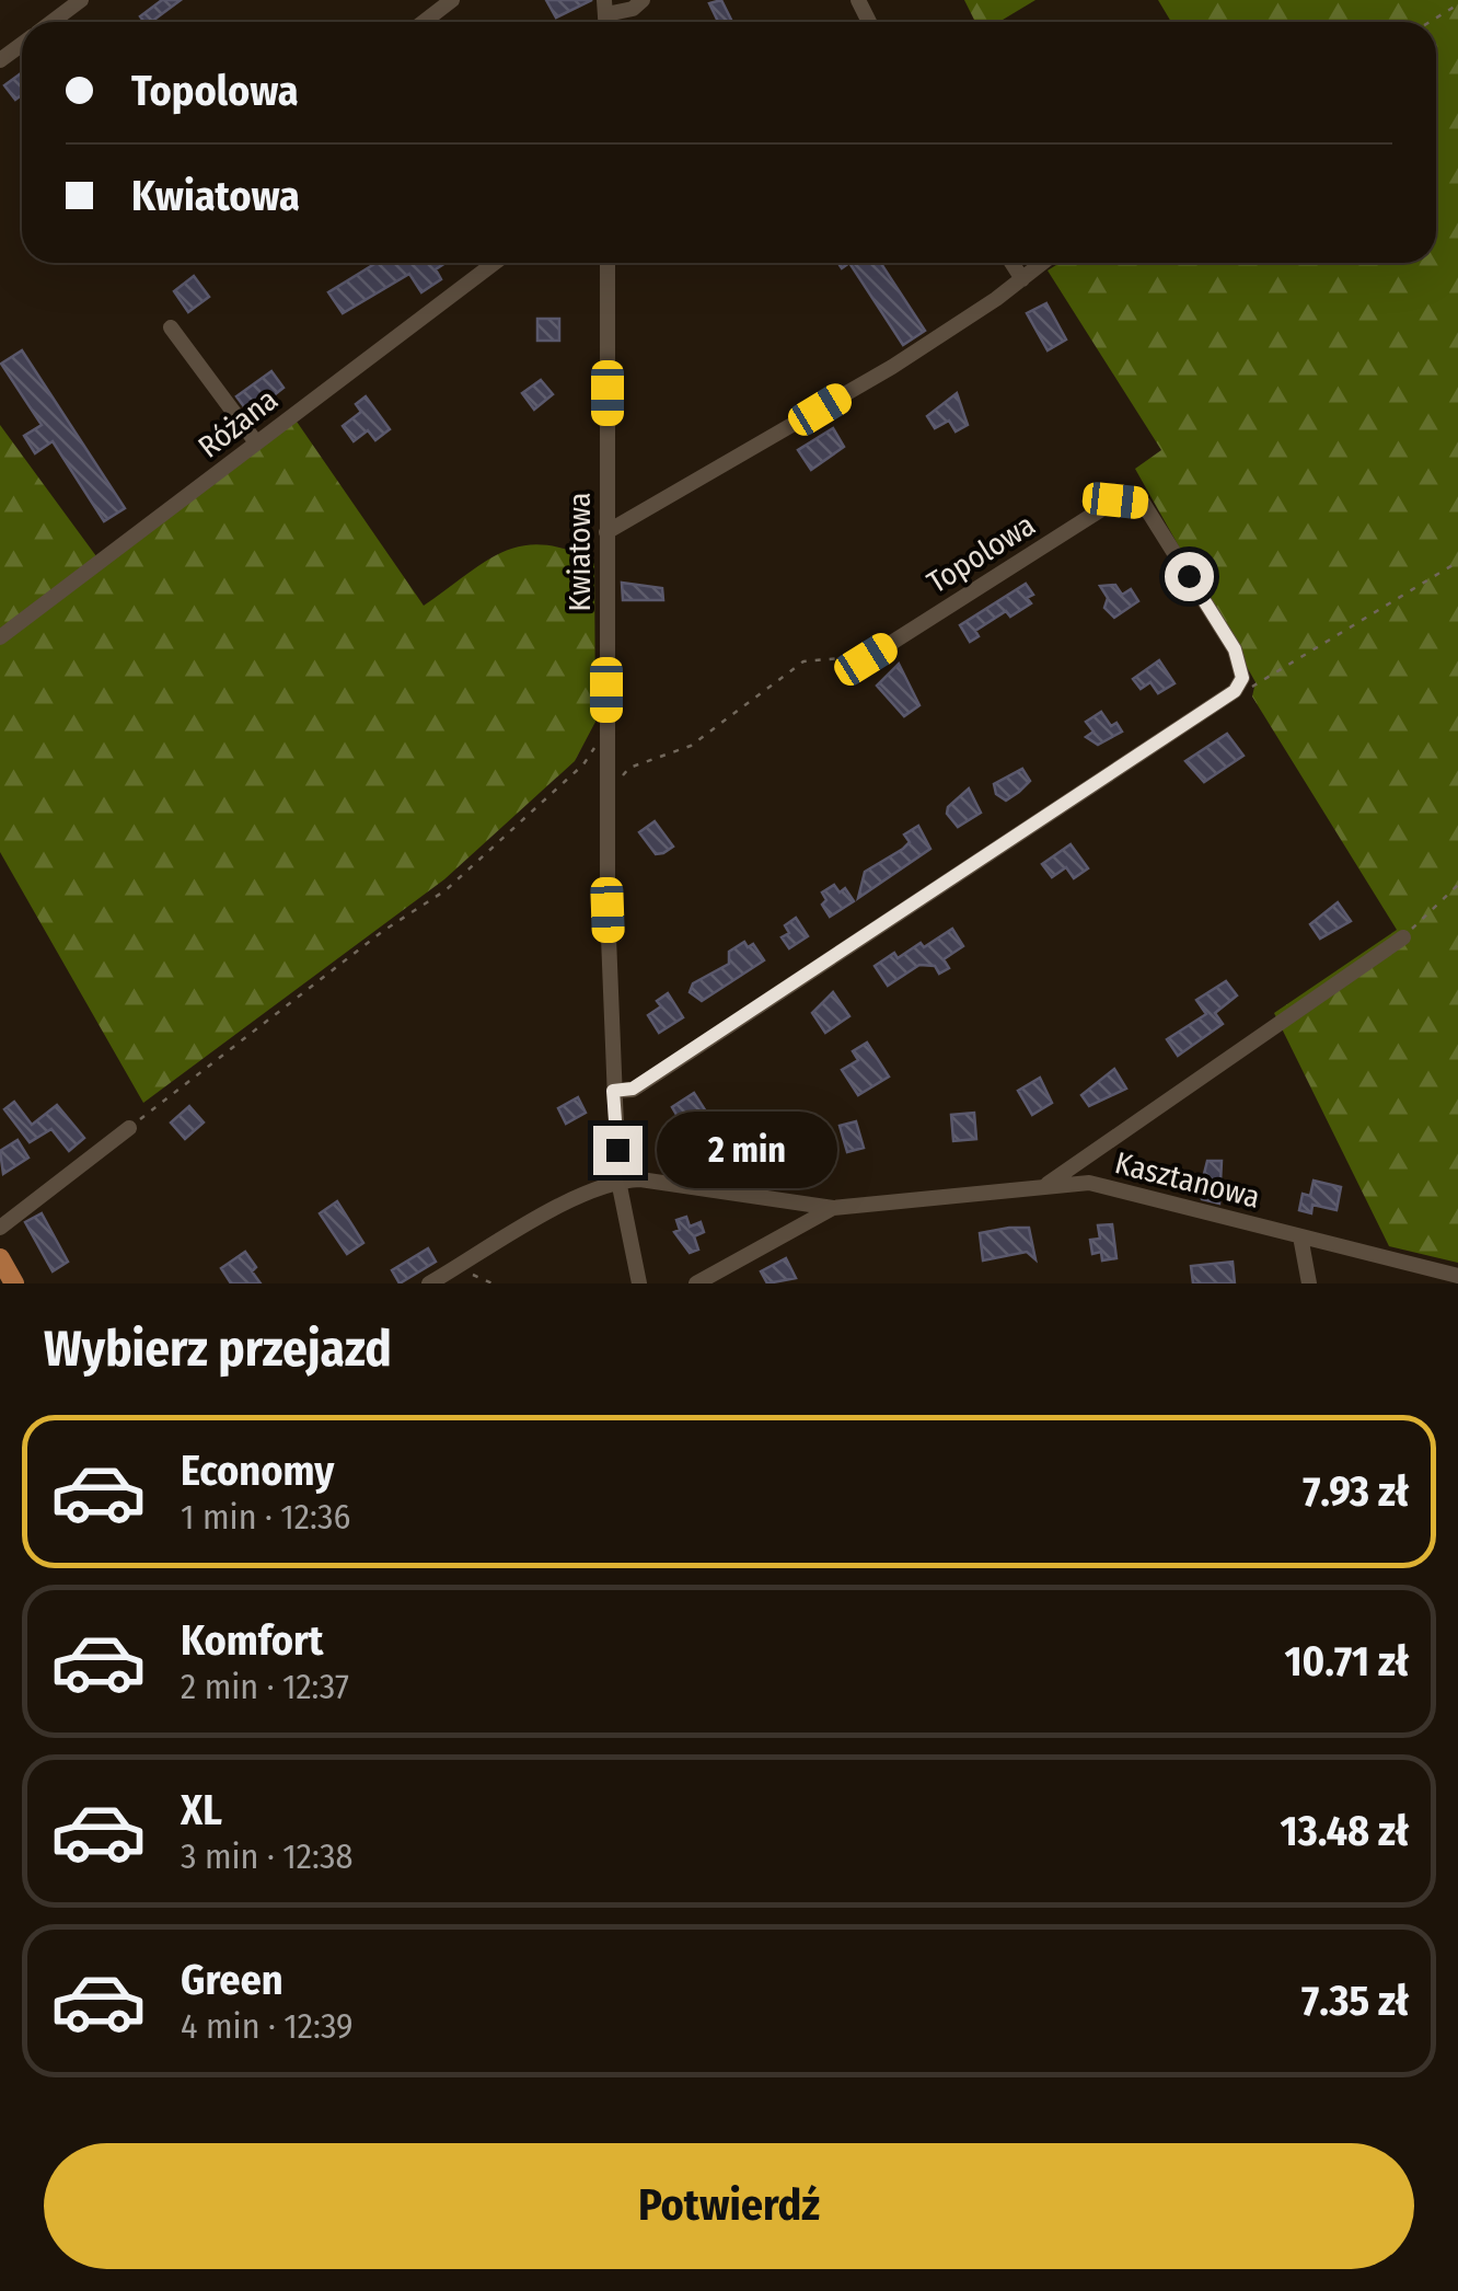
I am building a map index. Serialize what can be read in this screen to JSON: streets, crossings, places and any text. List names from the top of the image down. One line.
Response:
{"streets":{"street":["Różana","Kwiatowa","Topolowa","Kasztanowa"]},"crossings":[["Kwiatowa","Kasztanowa"]],"page":{"banner":["Topolowa","Kwiatowa"],"bubble":"2 min","heading":"Wybierz przejazd","list":[{"name":"Economy","note":"1 min · 12:36","value":"7.93 zł"},{"name":"Komfort","note":"2 min · 12:37","value":"10.71 zł"},{"name":"XL","note":"3 min · 12:38","value":"13.48 zł"},{"name":"Green","note":"4 min · 12:39","value":"7.35 zł"}],"buttons":"Potwierdź"}}
